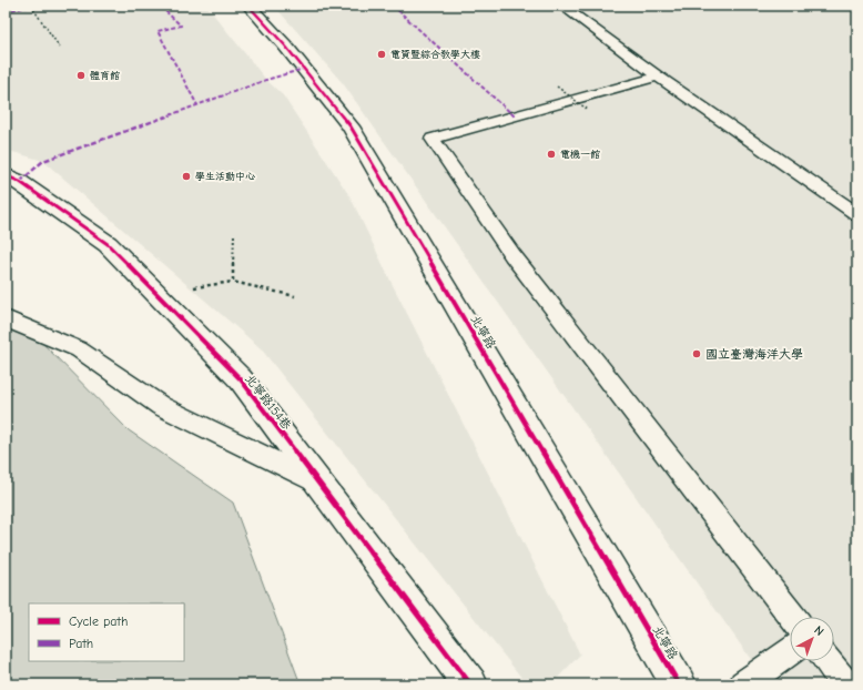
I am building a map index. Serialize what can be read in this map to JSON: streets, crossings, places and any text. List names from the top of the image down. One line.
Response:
{"streets":{"main road":["北寧路","北寧路154巷"]},"places":["電資暨綜合教學大樓","體育館","電機一館","學生活動中心","國立臺灣海洋大學"],"legend":["Cycle path","Path"],"north":"top right"}
